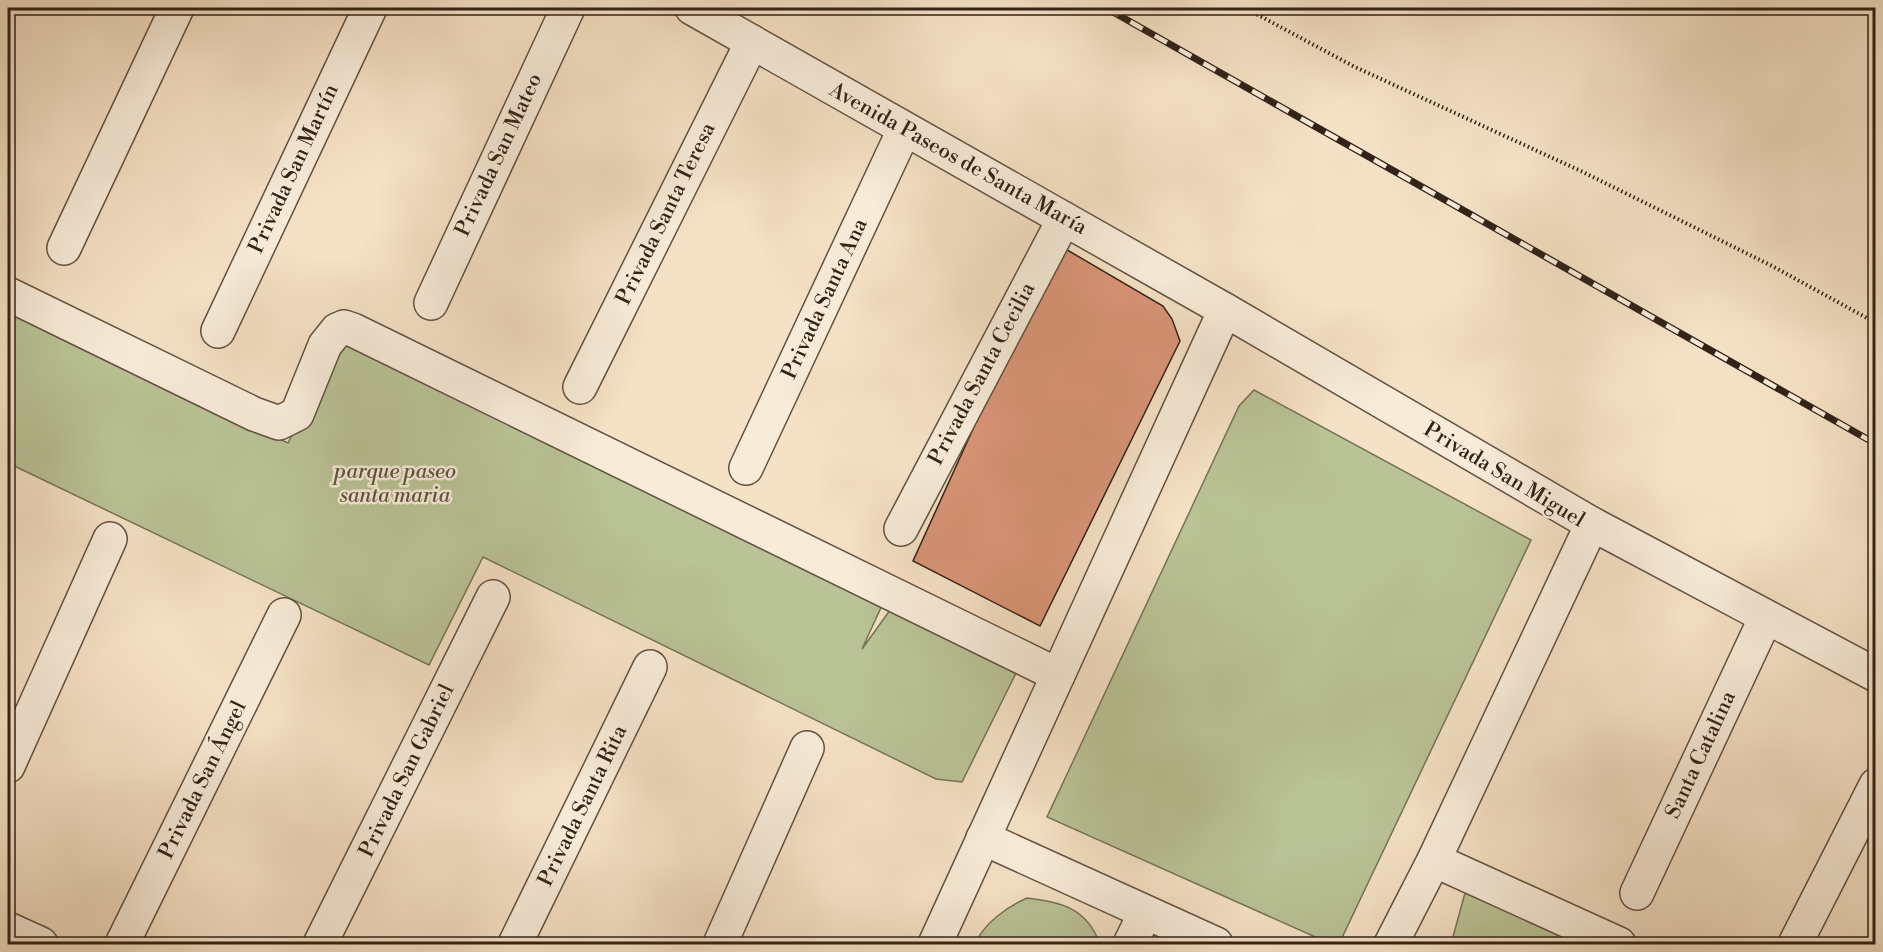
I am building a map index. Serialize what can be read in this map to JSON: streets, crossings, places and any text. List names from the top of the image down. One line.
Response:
{"streets":{"street":["Privada San Mateo","Avenida Paseos de Santa María","Privada San Martín","Privada Santa Teresa","Privada Santa Ana","Privada Santa Cecilia","Privada San Miguel","Santa Catalina","Privada San Gabriel","Privada San Ángel","Privada Santa Rita"]},"crossings":[["Avenida Paseos de Santa María","Privada Santa Teresa"],["Avenida Paseos de Santa María","Privada Santa Ana"],["Avenida Paseos de Santa María","Privada Santa Cecilia"],["Avenida Paseos de Santa María","Privada San Miguel"]],"parks":["parque paseo santa maria"]}
